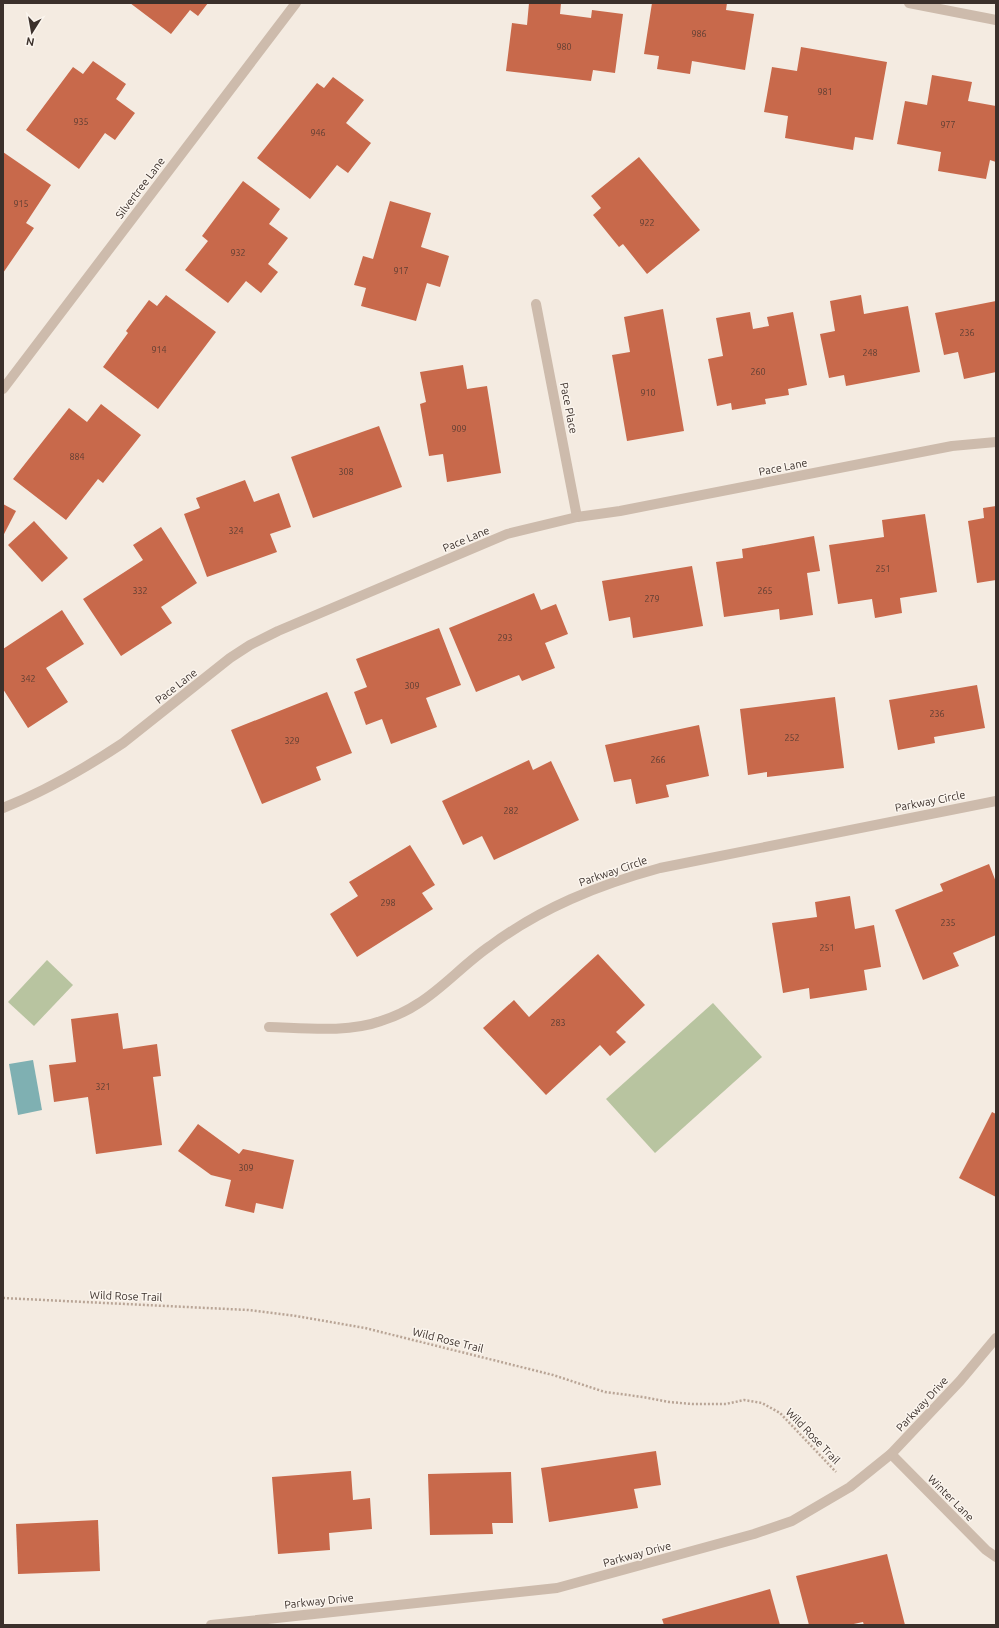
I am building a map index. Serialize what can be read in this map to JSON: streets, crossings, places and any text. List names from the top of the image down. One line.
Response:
{"streets":{"street":["Silvertree Lane","Pace Place","Pace Lane","Parkway Circle","Parkway Drive","Winter Lane"],"path":["Wild Rose Trail"]},"crossings":[["Pace Place","Pace Lane"],["Wild Rose Trail","Parkway Drive"],["Parkway Drive","Winter Lane"]],"house_numbers":["986","980","981","935","977","946","915","922","932","917","236","914","248","260","910","909","884","308","324","251","332","265","279","293","342","309","236","252","329","266","282","298","235","251","283","321","309"],"north":"bottom"}
